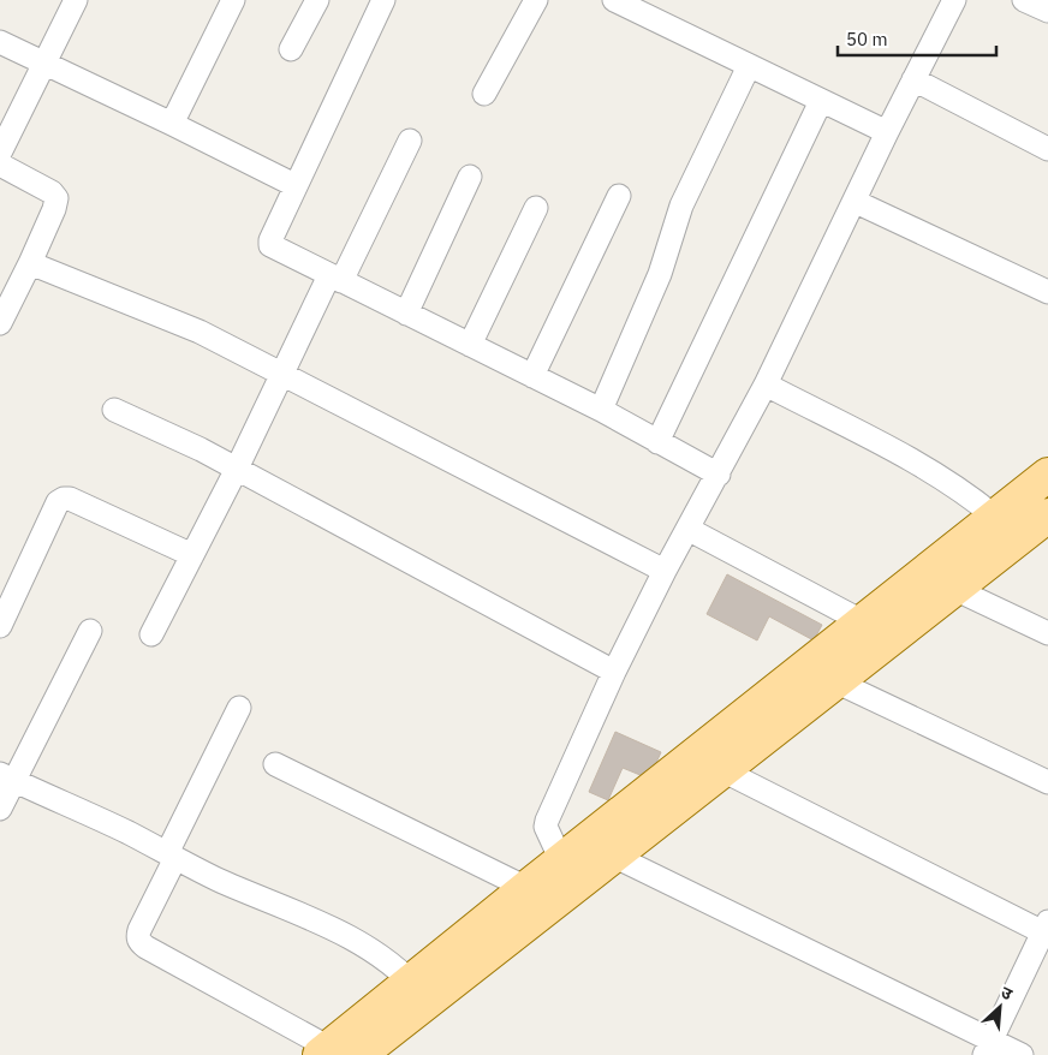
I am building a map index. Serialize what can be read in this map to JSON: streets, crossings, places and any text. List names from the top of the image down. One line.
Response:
{"scale_bar":"50 m","north":"top right"}
